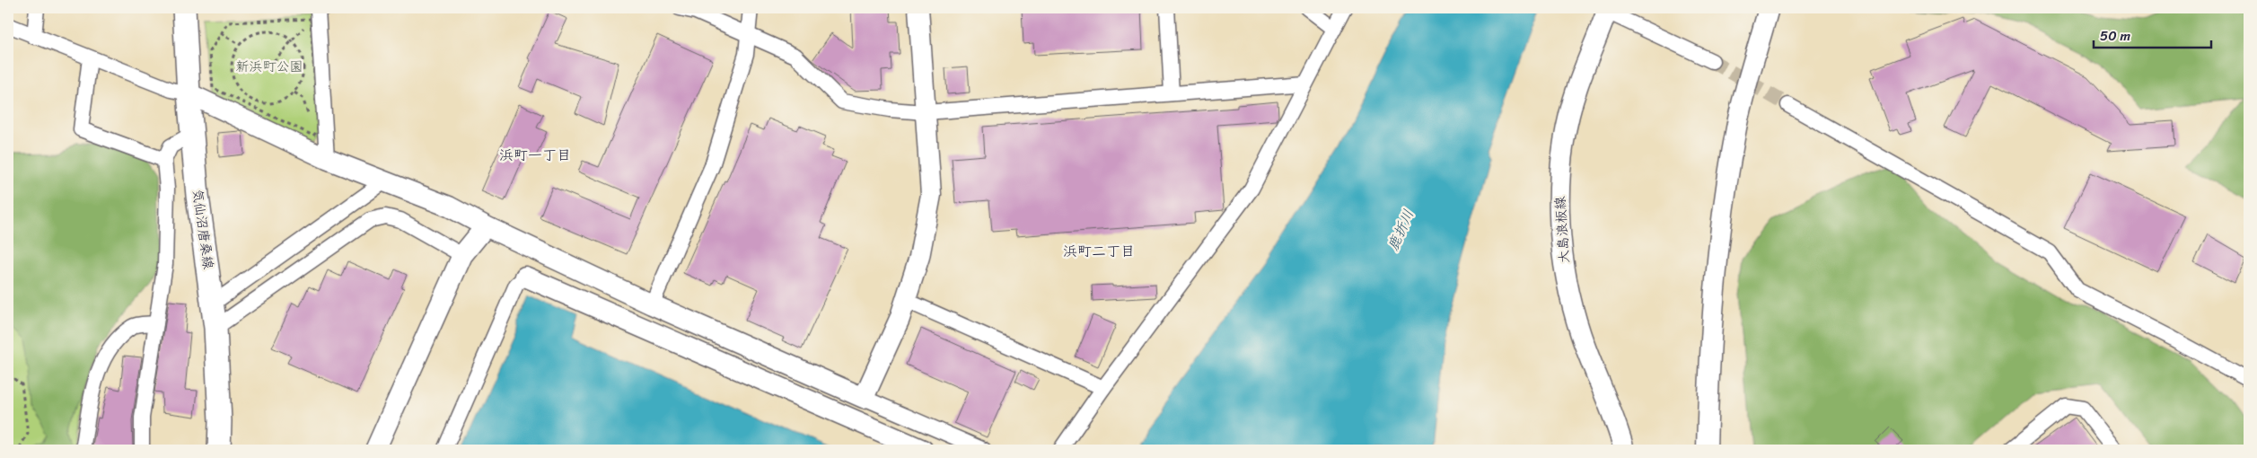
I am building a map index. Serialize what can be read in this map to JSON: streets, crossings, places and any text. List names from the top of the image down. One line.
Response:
{"streets":{"main road":["気仙沼唐桑線"],"street":["大島浪板線"]},"districts":["浜町一丁目","浜町二丁目"],"water":["鹿折川"],"parks":["新浜町公園"],"scale_bar":"50 m"}
